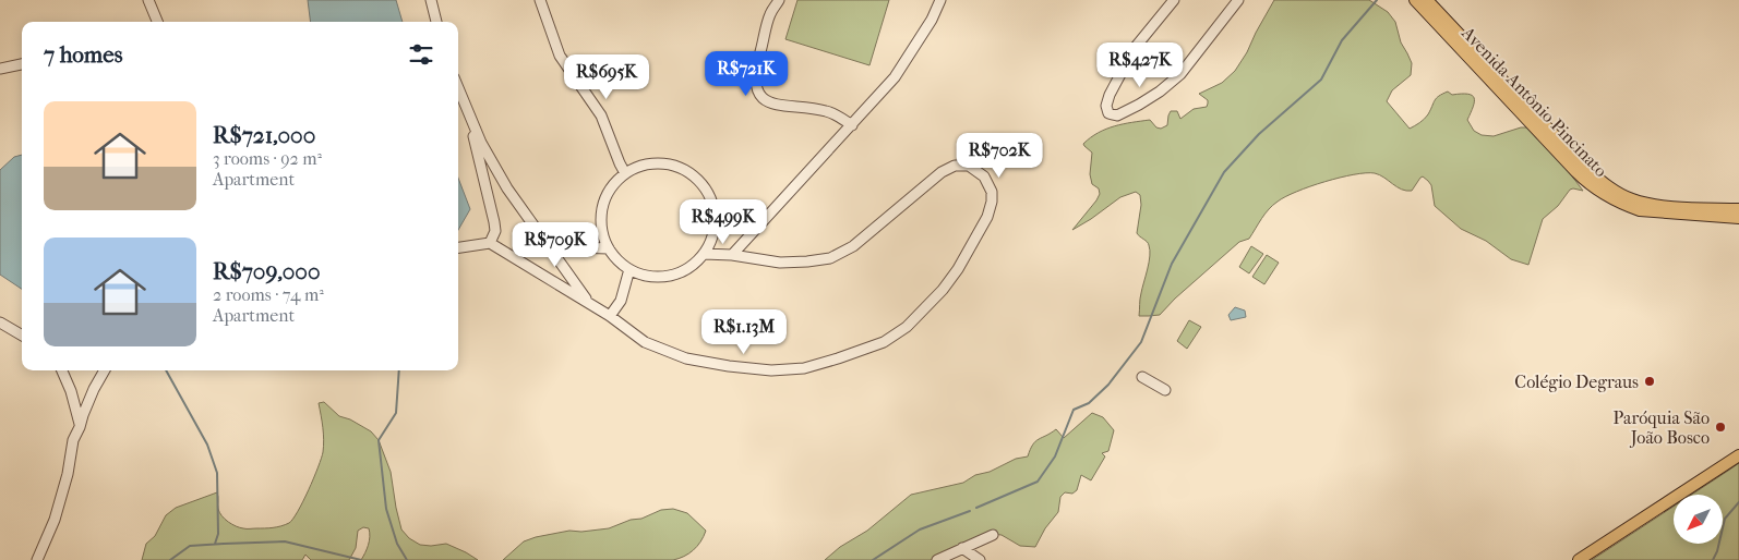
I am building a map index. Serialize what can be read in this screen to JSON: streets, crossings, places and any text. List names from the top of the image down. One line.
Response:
{"streets":{"main road":["Avenida Antônio Pincinato"]},"places":["Colégio Degraus","Paróquia São João Bosco"],"north":"bottom left","page":{"heading":"7 homes","price":["R$427K","R$721K","R$695K","R$702K","R$499K","R$709K","R$1.13M"],"list":[{"name":"R$721,000","note":"3 rooms · 92 m² · Apartment"},{"name":"R$709,000","note":"2 rooms · 74 m² · Apartment"}]}}
